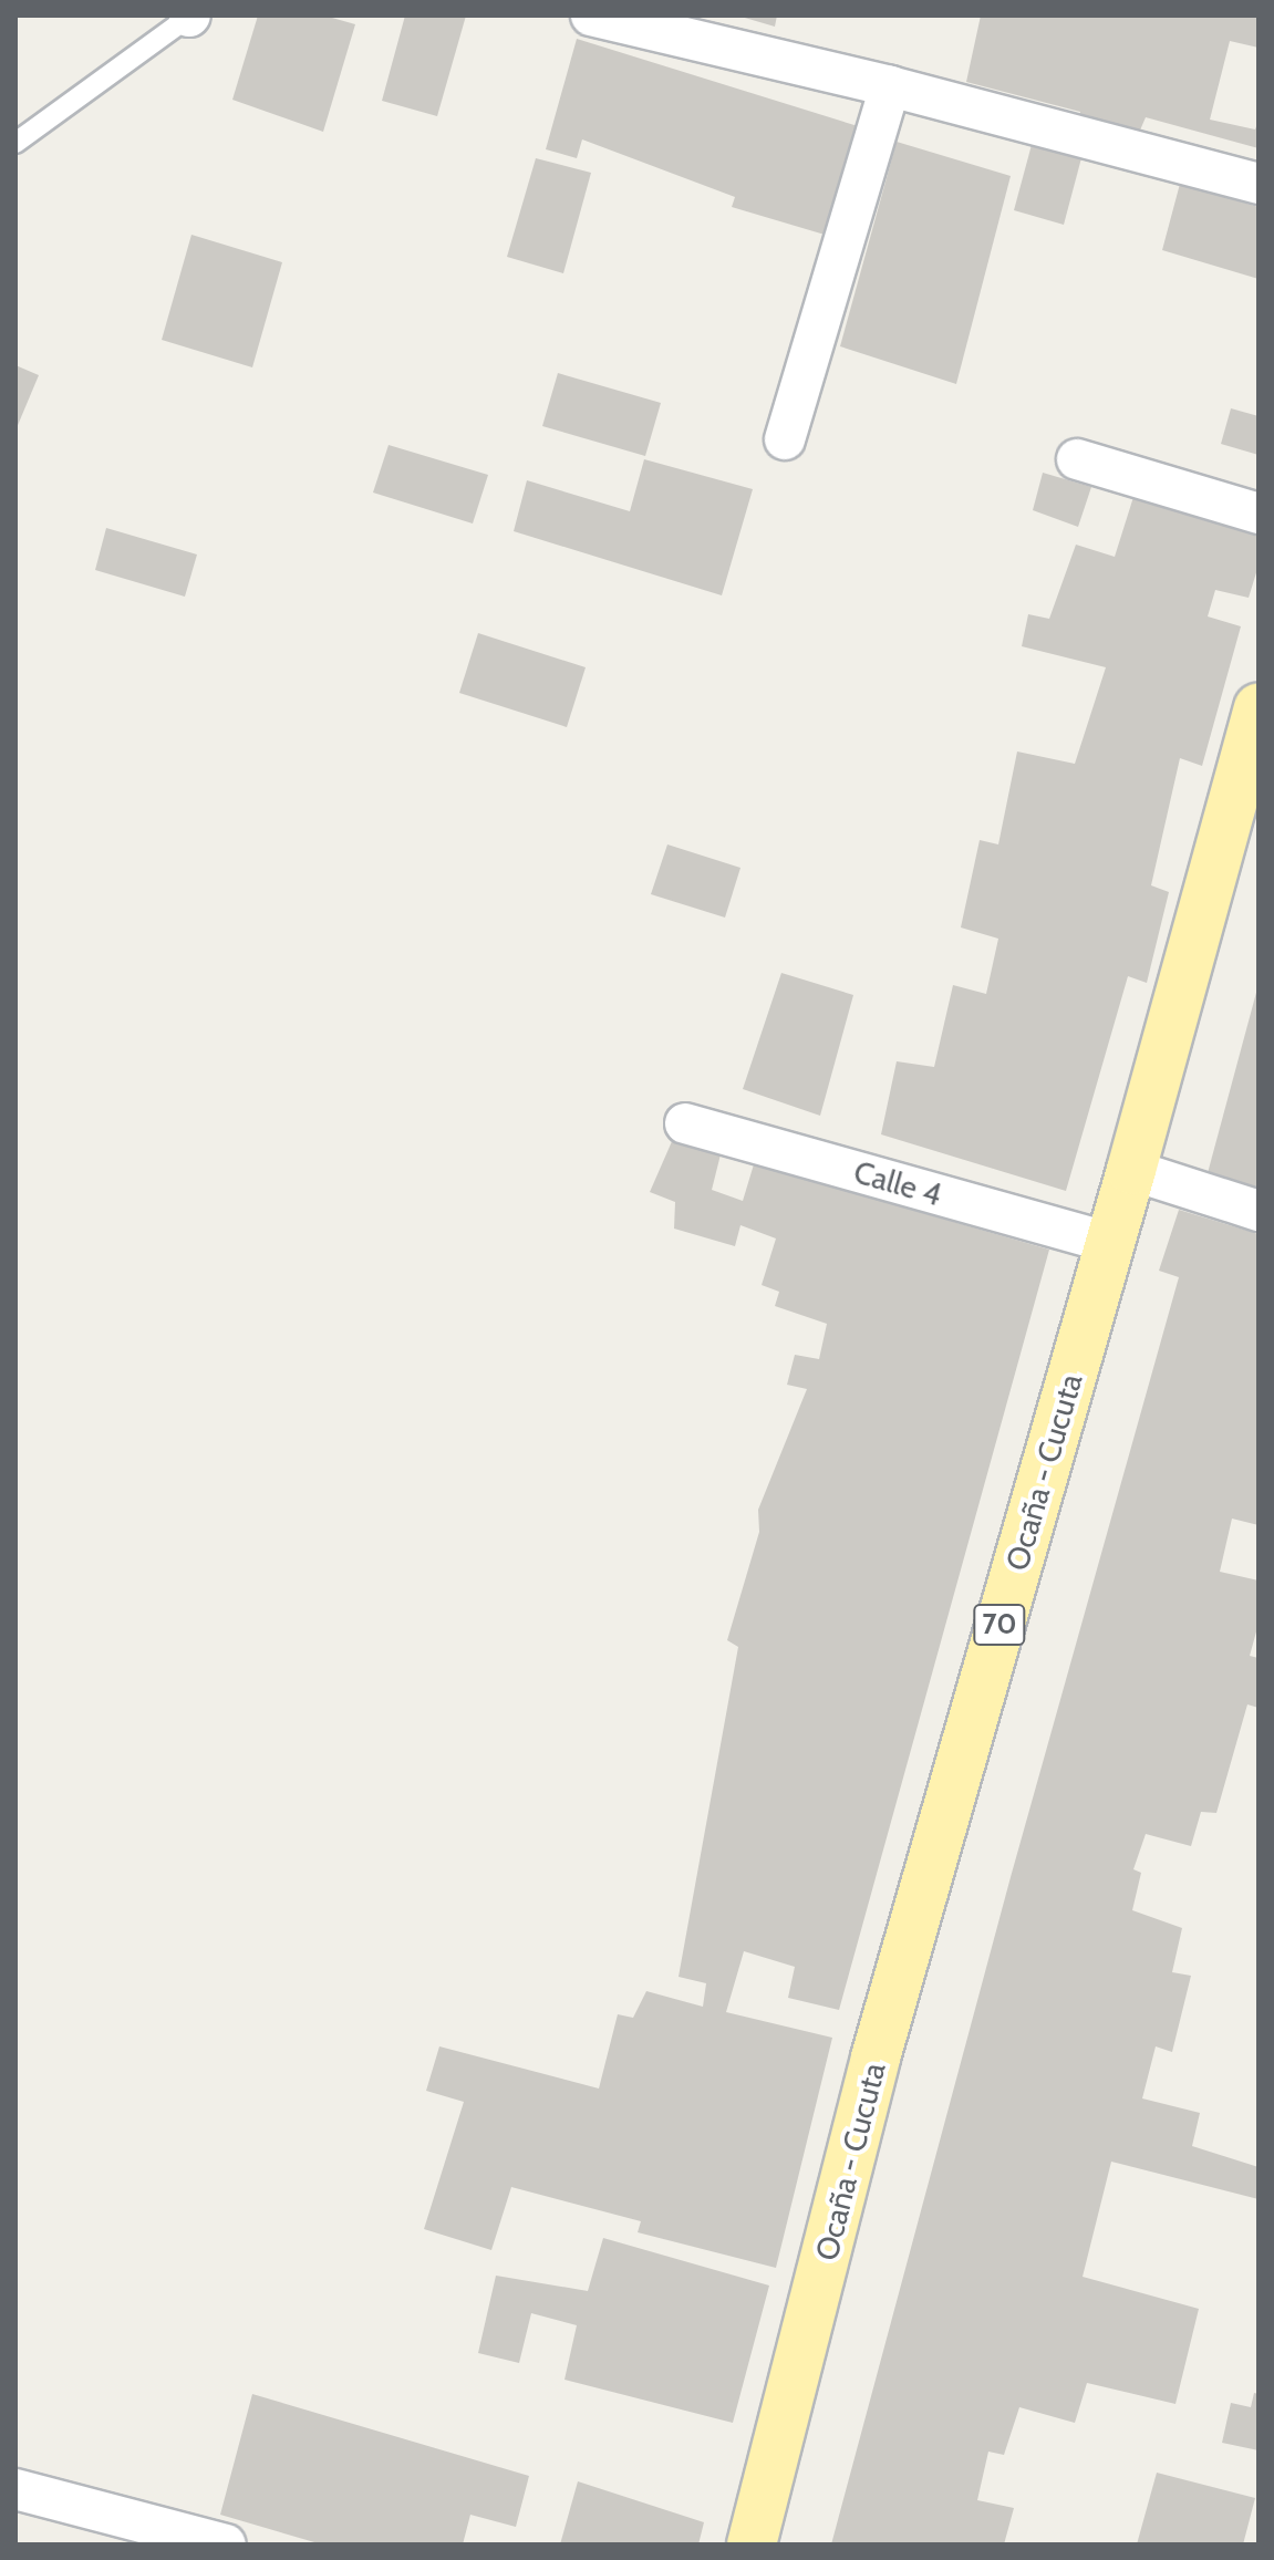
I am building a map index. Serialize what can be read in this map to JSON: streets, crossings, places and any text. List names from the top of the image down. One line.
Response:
{"streets":{"main road":["Ocaña - Cucuta","70"],"street":["Calle 4"]},"crossings":[["Calle 4","Ocaña - Cucuta"]]}
